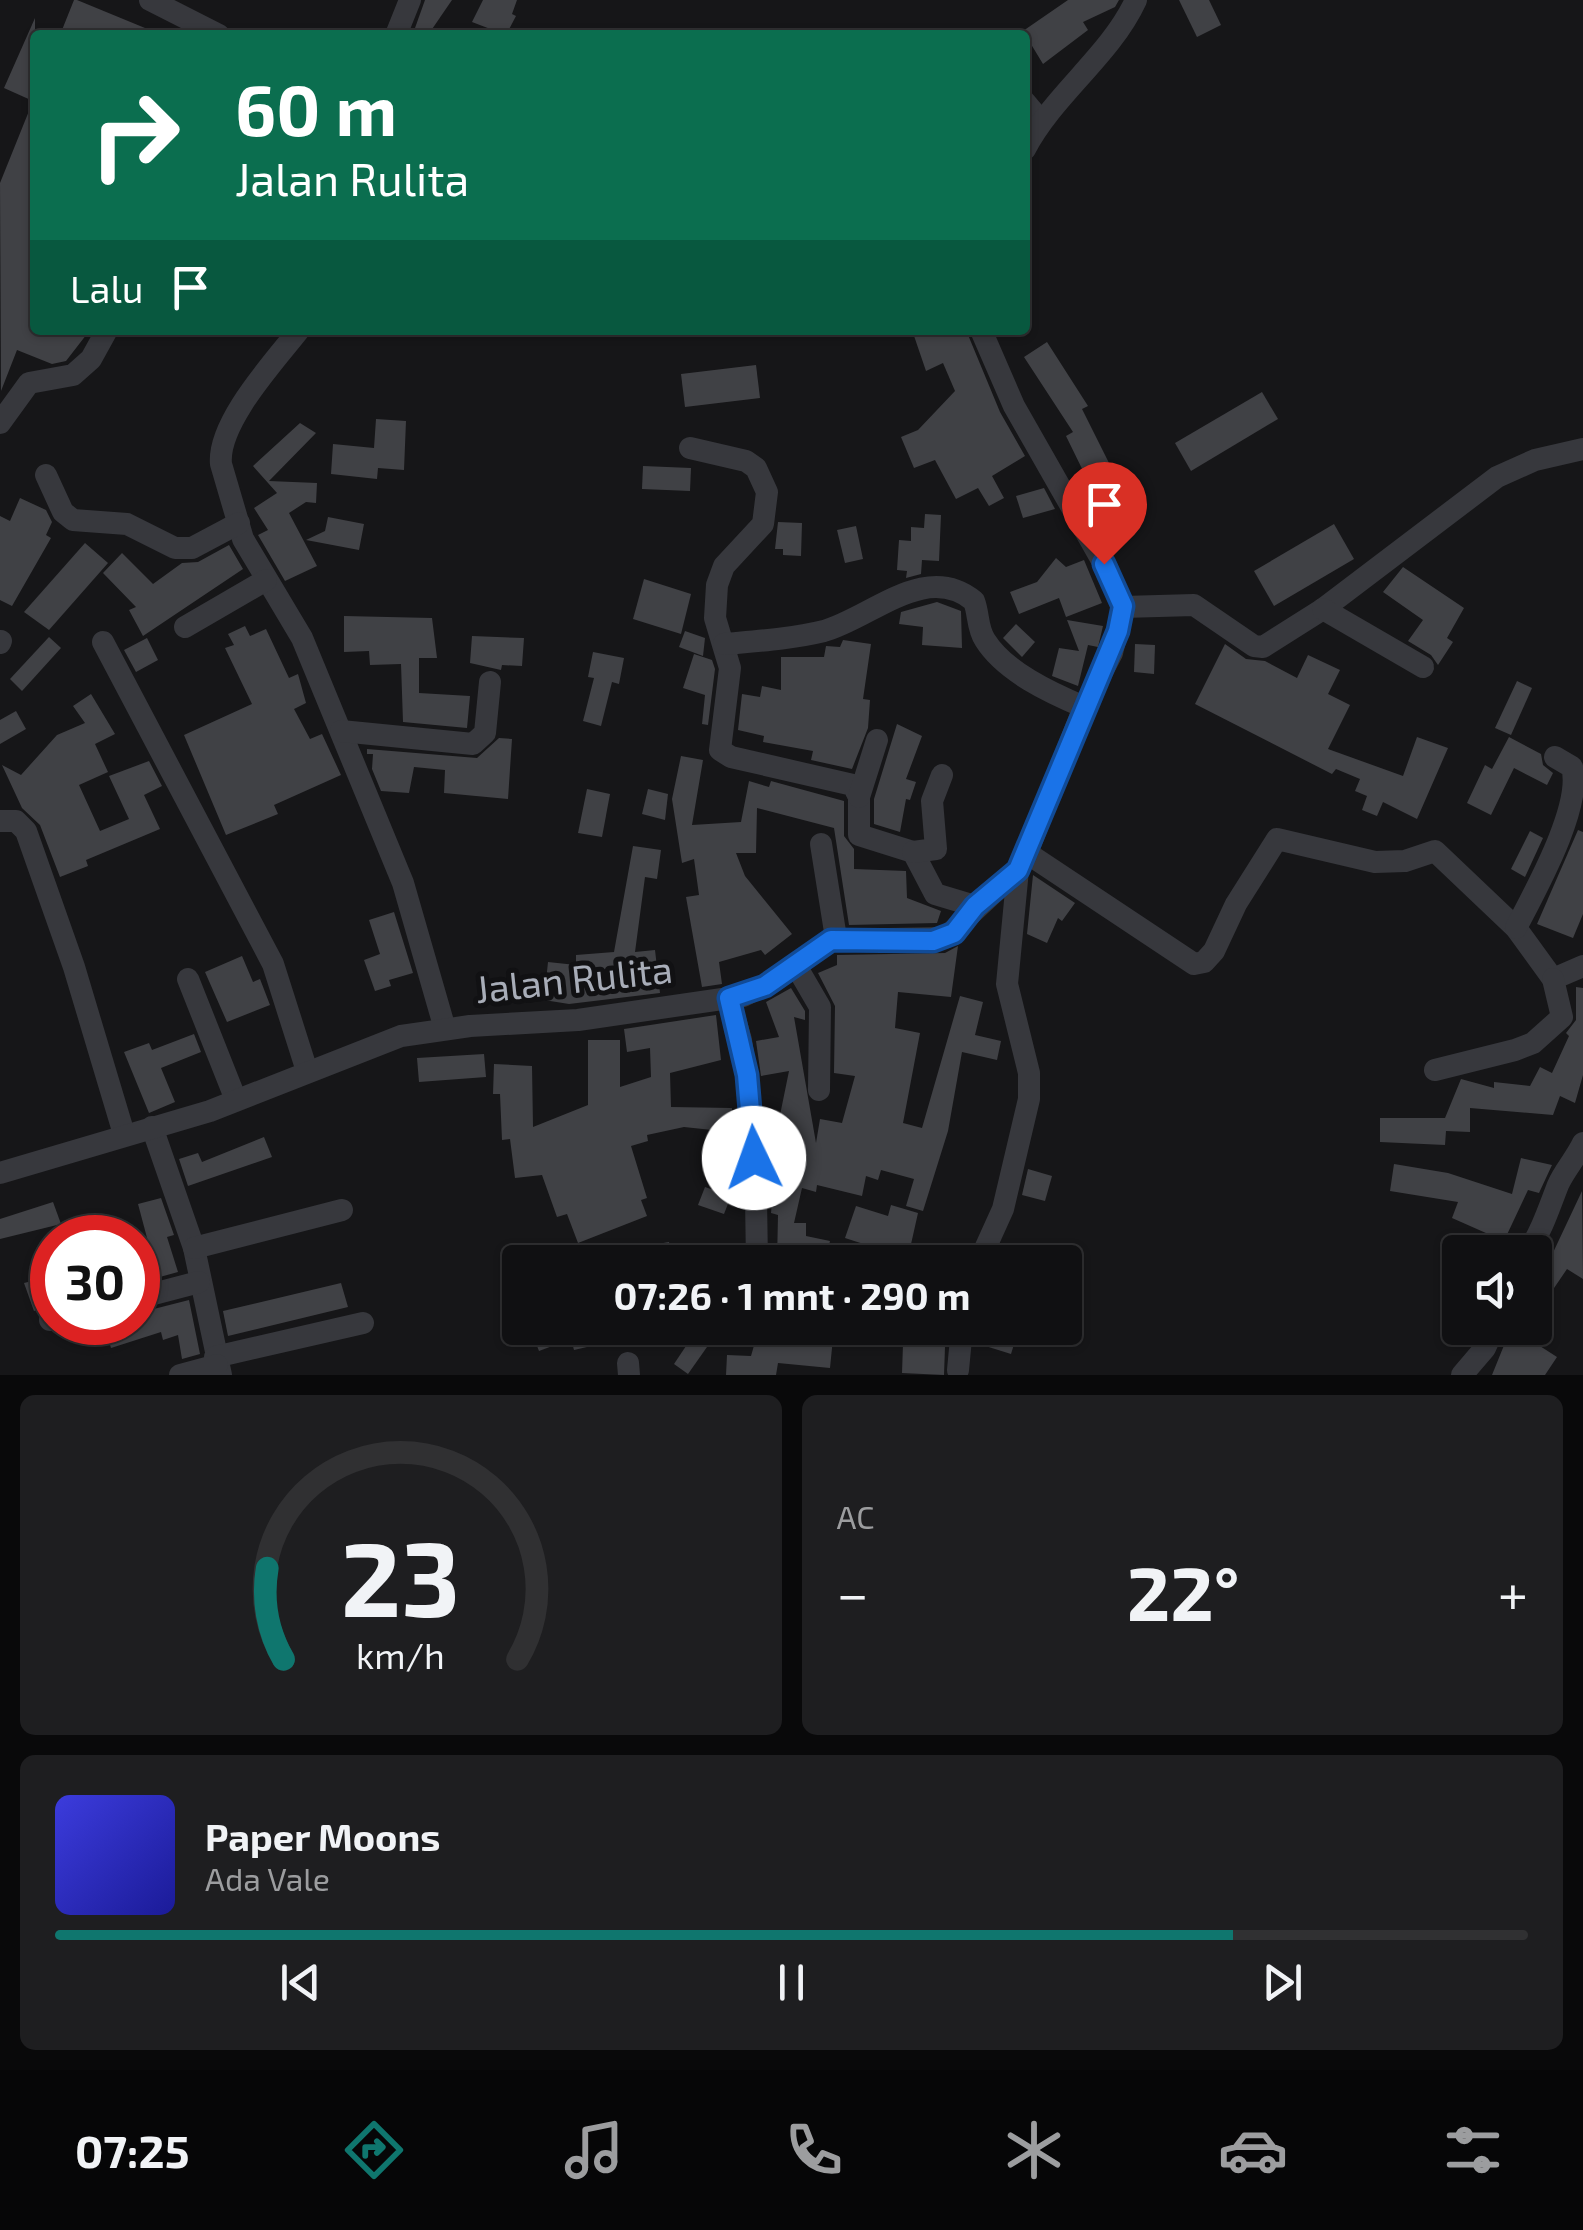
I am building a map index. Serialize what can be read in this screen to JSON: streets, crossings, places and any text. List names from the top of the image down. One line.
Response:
{"streets":{"street":["Jalan Rulita"]},"page":{"turn":["60 m","Jalan Rulita"],"then":"Lalu","limit":"30","trip":"07:26 · 1 mnt · 290 m","tile":"AC","heat":["−","22°","+"],"song":["Paper Moons","Ada Vale"],"tabs":"07:25","gauge":["23","km/h"]}}
